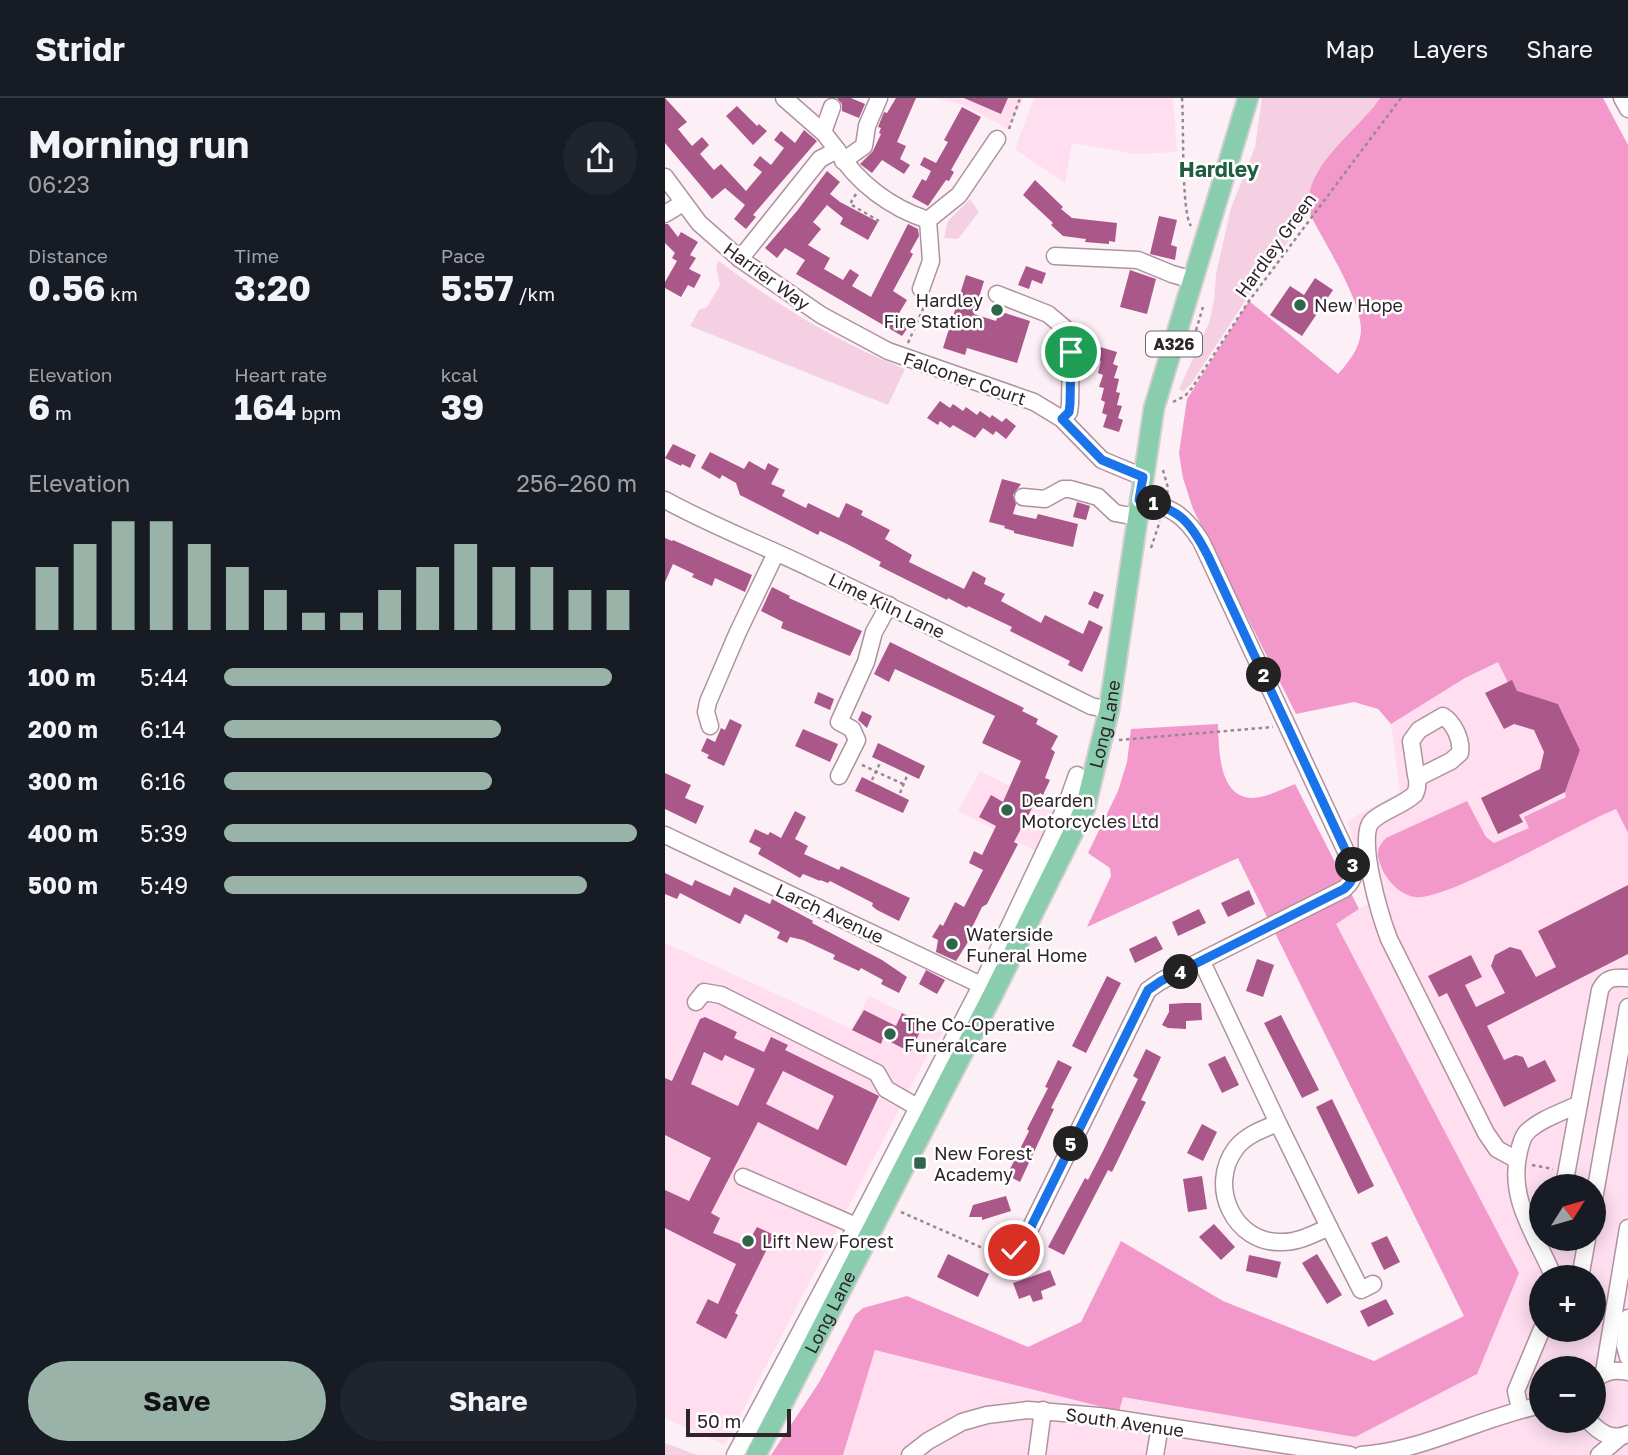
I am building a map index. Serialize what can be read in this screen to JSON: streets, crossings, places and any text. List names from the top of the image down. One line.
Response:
{"streets":{"main road":["A326","Long Lane"],"street":["Harrier Way","Falconer Court","Lime Kiln Lane","Larch Avenue","South Avenue"],"path":["Hardley Green"]},"crossings":[["Harrier Way","Falconer Court"],["Falconer Court","Long Lane"],["Lime Kiln Lane","Long Lane"],["Long Lane","Larch Avenue"]],"districts":["Hardley"],"places":{"other":["New Hope","Hardley Fire Station","Dearden Motorcycles Ltd","Waterside Funeral Home","The Co-Operative Funeralcare","Lift New Forest"],"transit":["New Forest Academy"]},"scale_bar":"50 m","north":"top right","page":{"header":"Stridr","nav":["Map","Layers","Share"],"heading":["Morning run","06:23"],"stats":[["Distance","0.56 km"],["Time","3:20"],["Pace","5:57 /km"],["Elevation","6 m"],["Heart rate","164 bpm"],["kcal","39"]],"chart":["Elevation","256–260 m"],"pins":["1","2","3","4","5"],"list":[{"name":"100 m","note":"5:44"},{"name":"200 m","note":"6:14"},{"name":"300 m","note":"6:16"},{"name":"400 m","note":"5:39"},{"name":"500 m","note":"5:49"}],"map_buttons":["+","−"],"buttons":["Save","Share"],"scale":"50 m"}}
